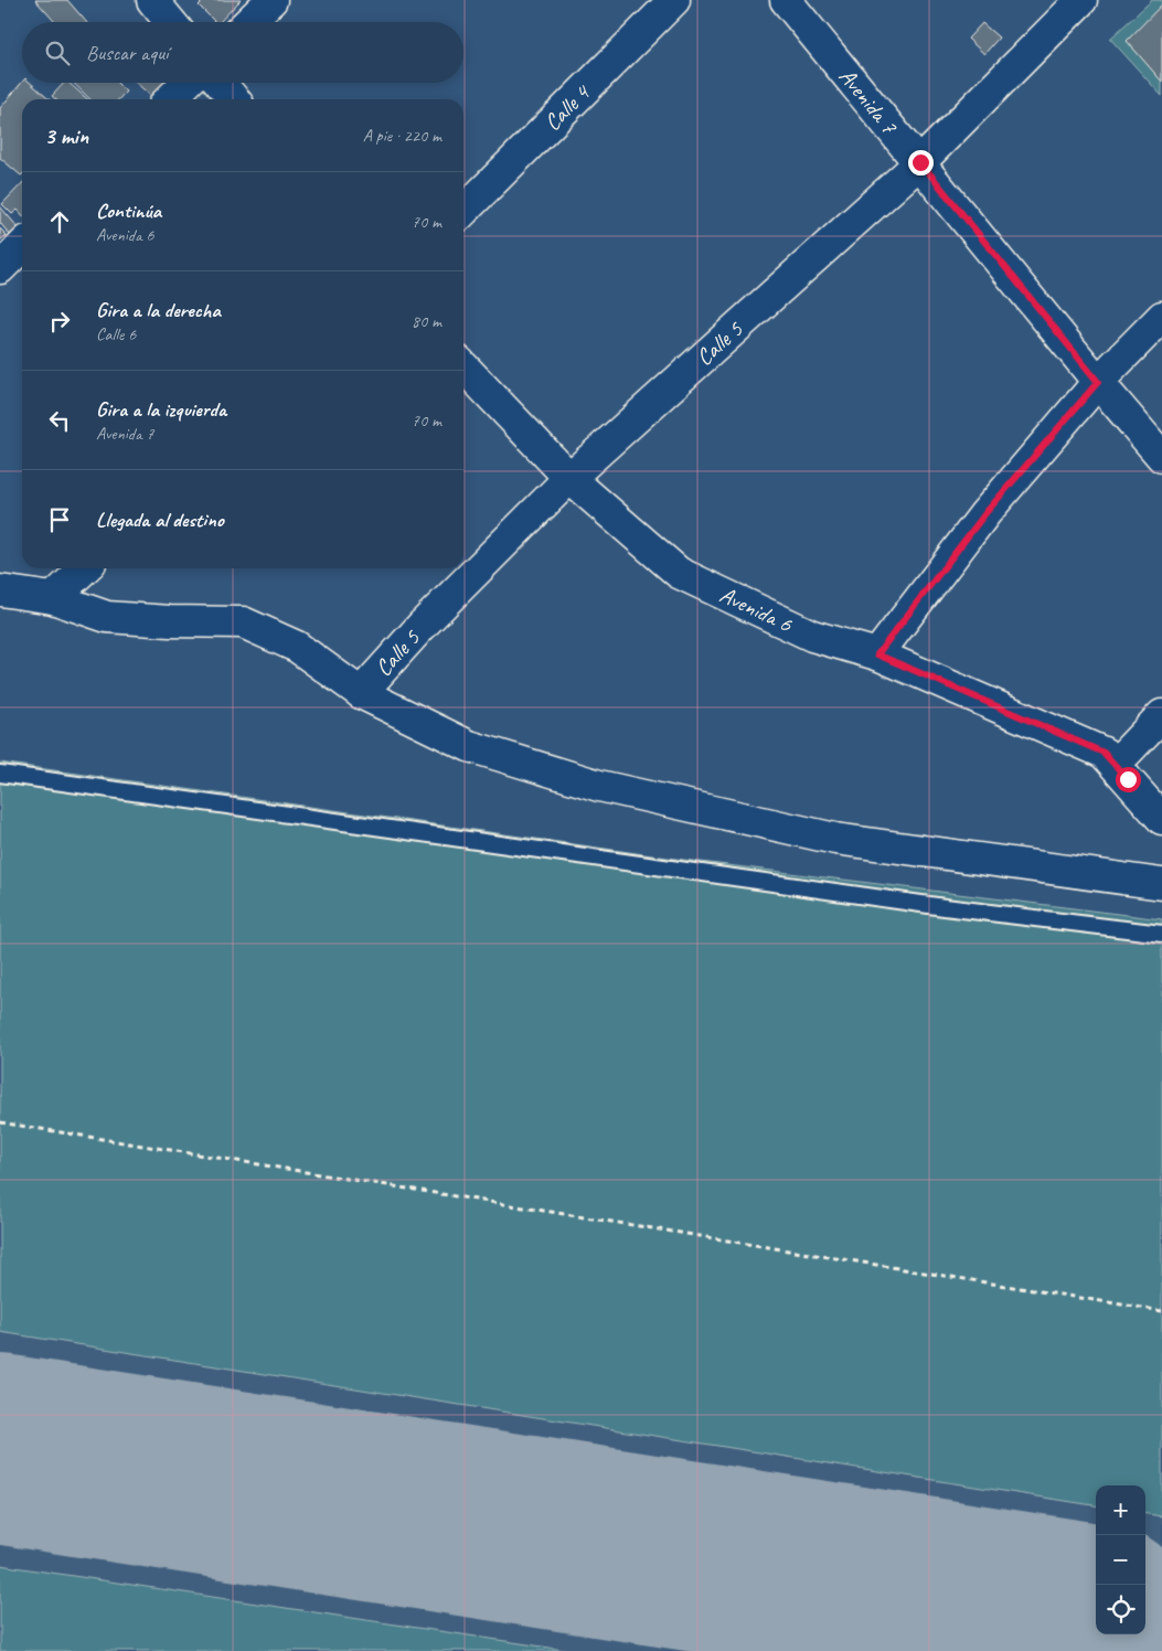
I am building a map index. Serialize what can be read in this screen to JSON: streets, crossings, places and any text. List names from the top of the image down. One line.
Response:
{"streets":{"street":["Avenida 7","Calle 4","Calle 5","Avenida 6"]},"crossings":[["Avenida 7","Calle 5"],["Calle 5","Avenida 6"]],"page":{"search":"Buscar aquí","heading":["3 min","A pie · 220 m"],"list":[["Continúa","Avenida 6","70 m"],["Gira a la derecha","Calle 6","80 m"],["Gira a la izquierda","Avenida 7","70 m"],"Llegada al destino"],"map_buttons":["+","−"]}}
